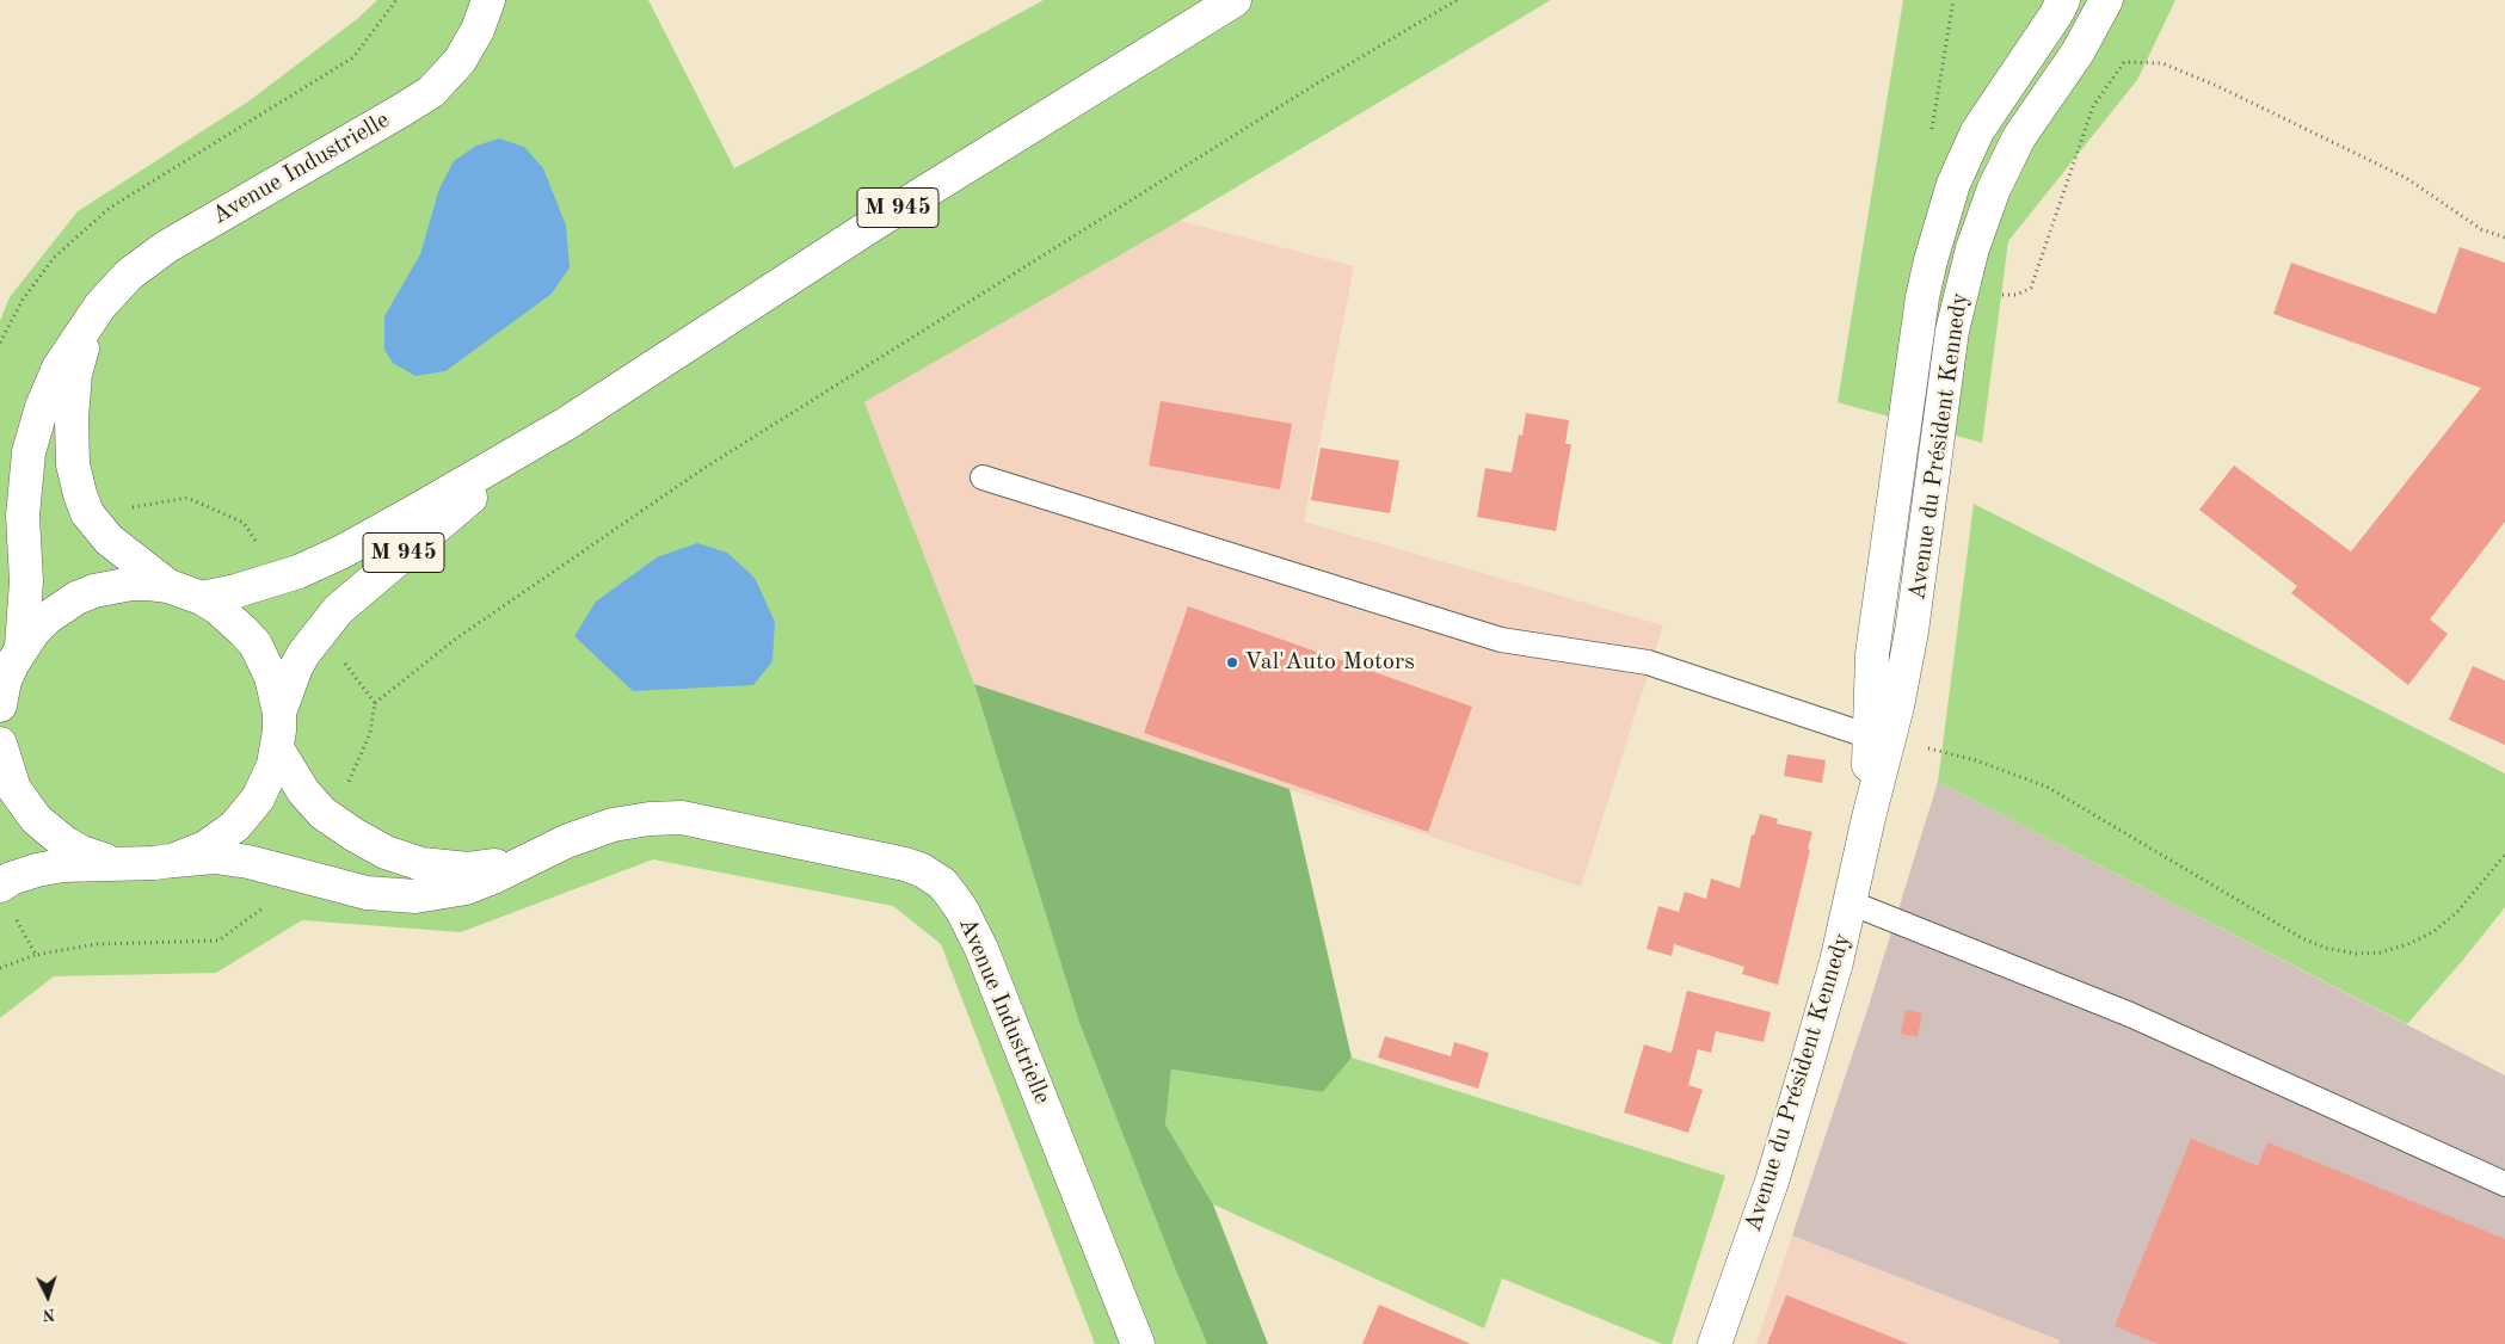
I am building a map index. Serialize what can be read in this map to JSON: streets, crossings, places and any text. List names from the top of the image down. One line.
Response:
{"streets":{"street":["Avenue Industrielle","M 945","Avenue du Président Kennedy"]},"places":["Val'Auto Motors"],"north":"bottom"}
